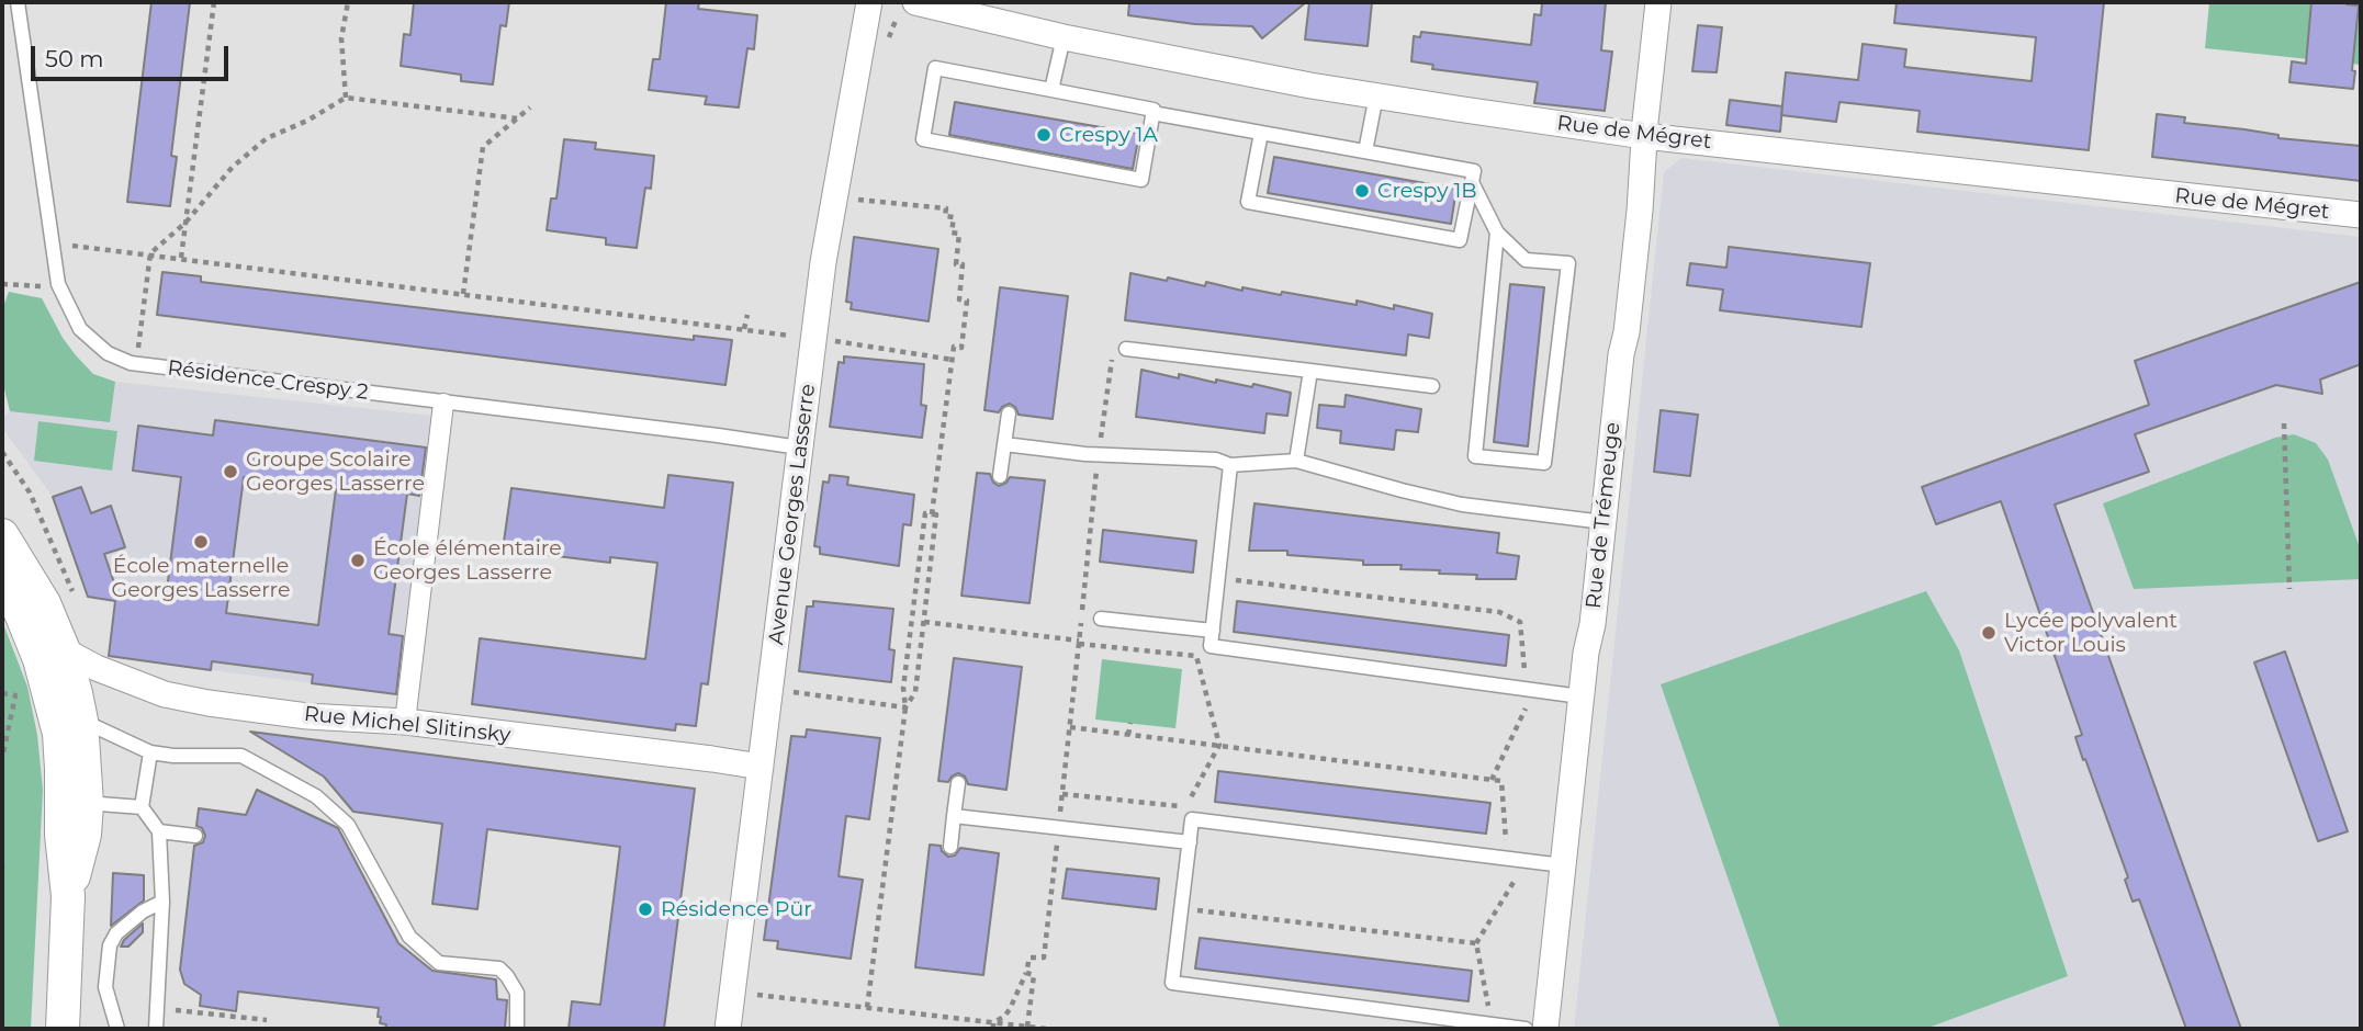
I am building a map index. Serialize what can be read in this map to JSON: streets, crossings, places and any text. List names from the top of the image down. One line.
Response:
{"streets":{"street":["Rue de Mégret","Avenue Georges Lasserre","Rue de Trémeuge","Rue Michel Slitinsky"],"lane":["Résidence Crespy 2"]},"crossings":[["Rue de Mégret","Rue de Trémeuge"],["Résidence Crespy 2","Avenue Georges Lasserre"],["Avenue Georges Lasserre","Rue Michel Slitinsky"]],"places":["Crespy 1A","Crespy 1B","Groupe Scolaire Georges Lasserre","École maternelle Georges Lasserre","École élémentaire Georges Lasserre","Lycée polyvalent Victor Louis","Résidence Pür"],"scale_bar":"50 m"}
